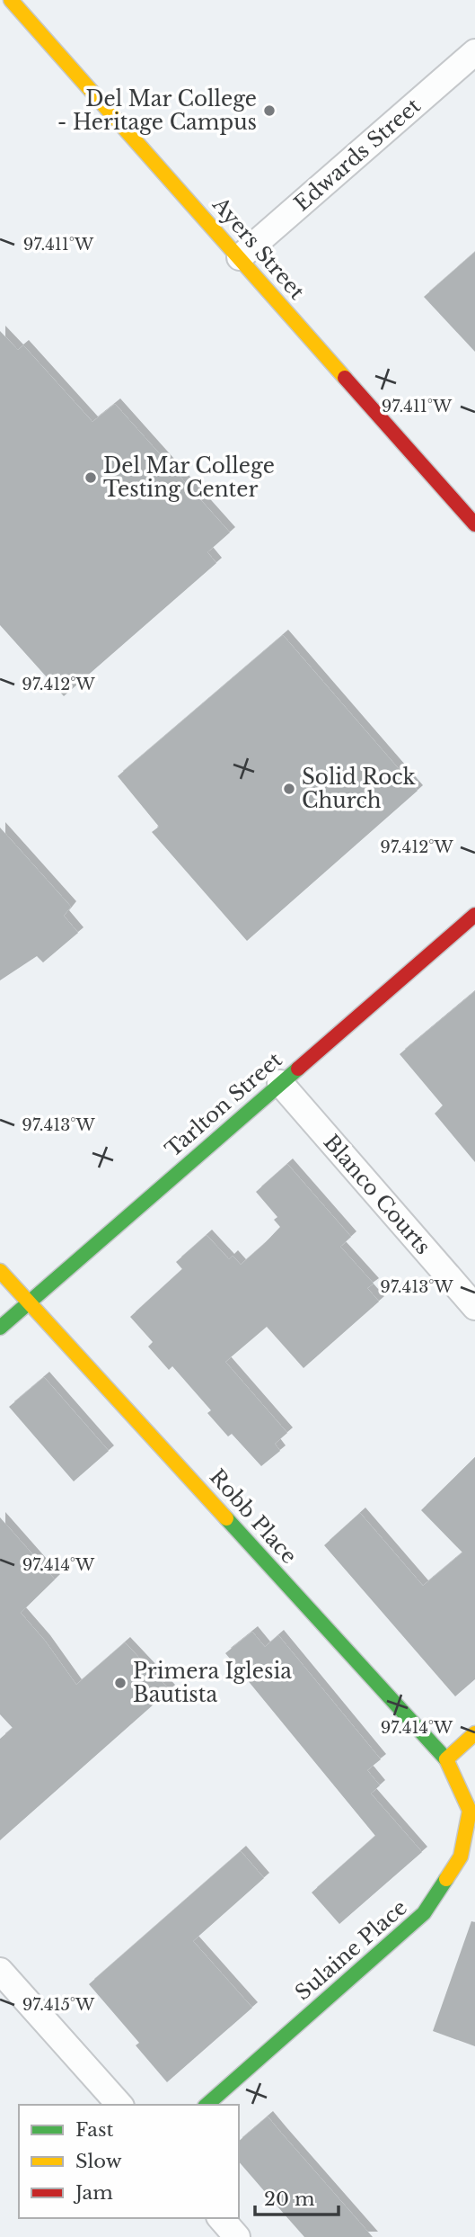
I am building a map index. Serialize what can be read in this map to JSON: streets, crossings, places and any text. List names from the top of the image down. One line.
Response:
{"streets":{"street":["Edwards Street","Ayers Street","Tarlton Street","Blanco Courts","Robb Place","Sulaine Place"]},"crossings":[["Edwards Street","Ayers Street"],["Tarlton Street","Blanco Courts"],["Tarlton Street","Robb Place"],["Robb Place","Sulaine Place"]],"places":["Del Mar College - Heritage Campus","Del Mar College Testing Center","Solid Rock Church","Primera Iglesia Bautista"],"legend":["Fast","Slow","Jam"],"scale_bar":"20 m","coordinates":["97.411°W","97.412°W","97.413°W","97.414°W","97.415°W"]}
